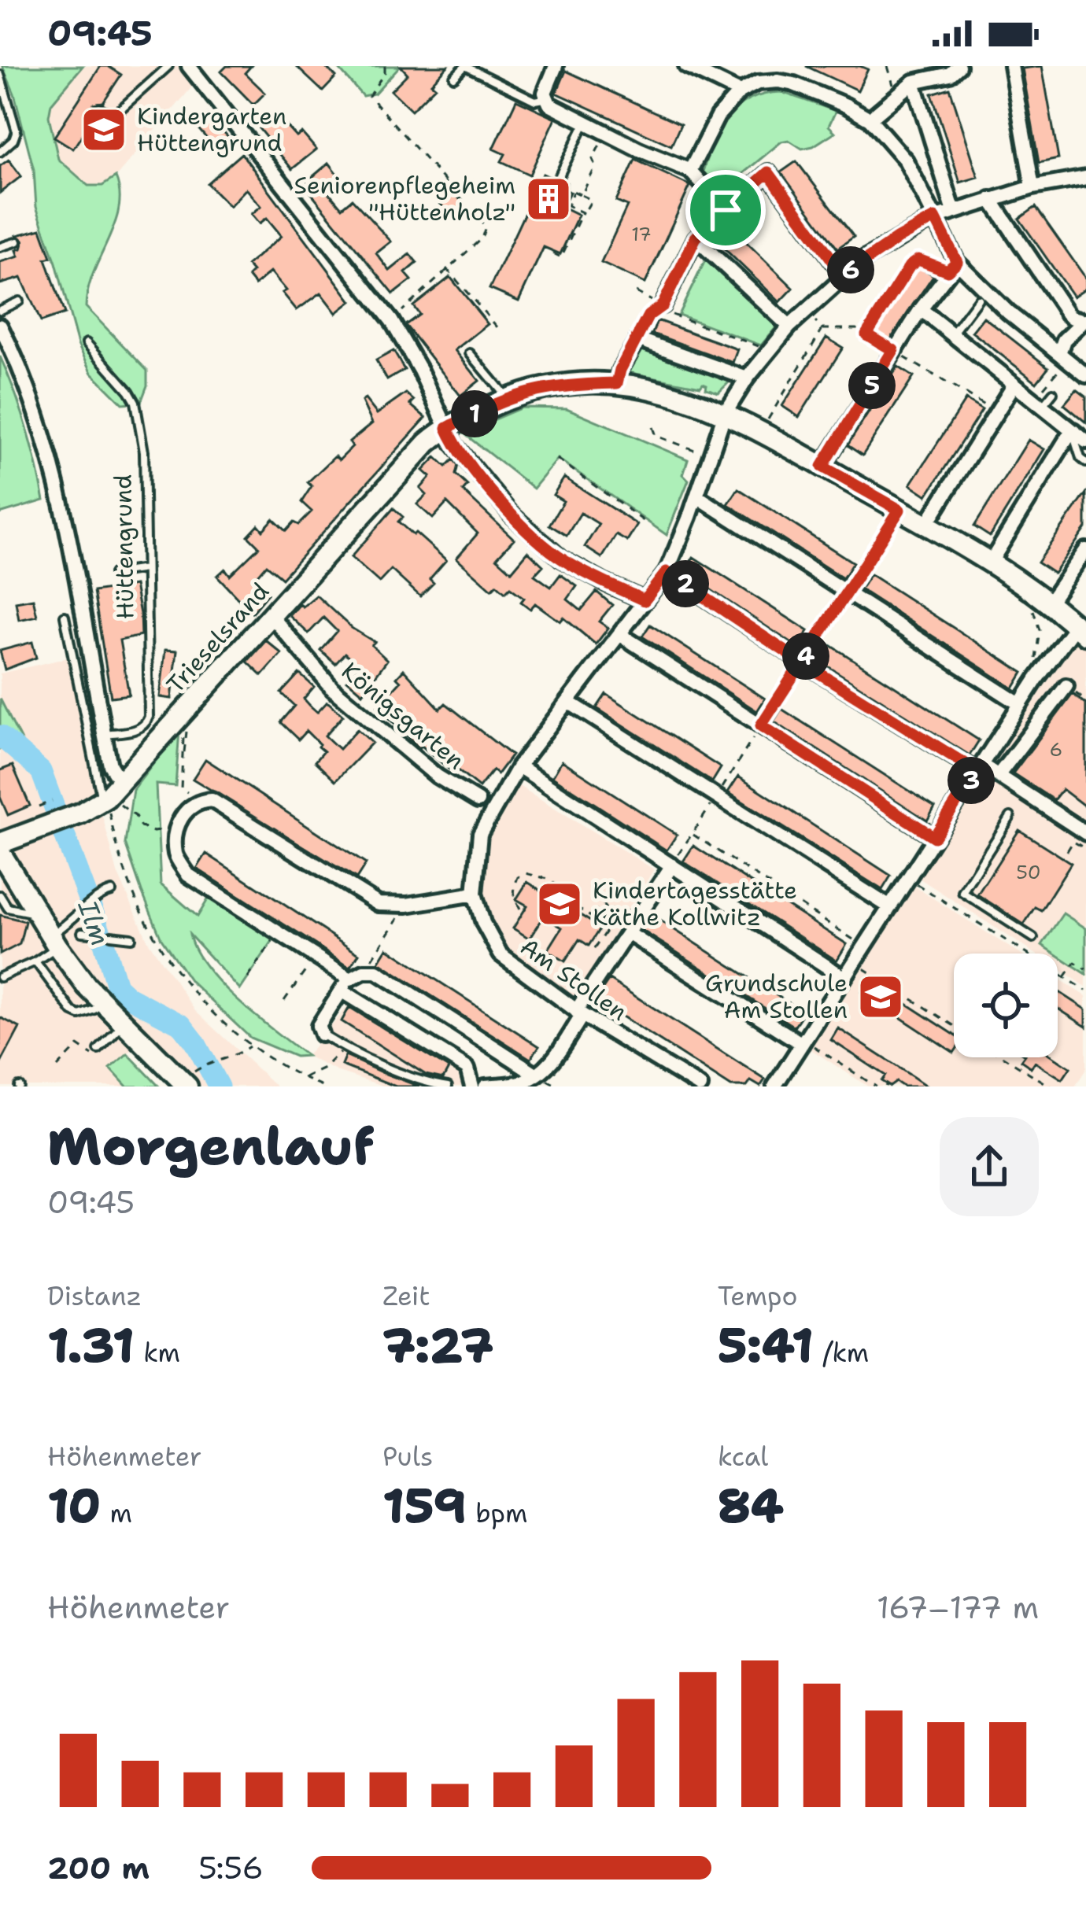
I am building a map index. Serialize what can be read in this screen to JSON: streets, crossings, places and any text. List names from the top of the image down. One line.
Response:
{"streets":{"street":["Hüttengrund","Trieselsrand","Königsgarten","Am Stollen"]},"crossings":[["Hüttengrund","Trieselsrand"],["Trieselsrand","Königsgarten"],["Trieselsrand","Am Stollen"]],"water":["Ilm"],"places":{"school or university":["Kindergarten Hüttengrund","Kindertagesstätte Käthe Kollwitz","Grundschule Am Stollen"],"building":["Seniorenpflegeheim \"Hüttenholz\""]},"house_numbers":["17","6","50"],"page":{"status":"09:45","pins":["6","5","1","2","4","3"],"heading":["Morgenlauf","09:45"],"stats":[["Distanz","1.31 km"],["Zeit","7:27"],["Tempo","5:41 /km"],["Höhenmeter","10 m"],["Puls","159 bpm"],["kcal","84"]],"chart":["Höhenmeter","167–177 m"],"list":[{"name":"200 m","note":"5:56"}]}}
